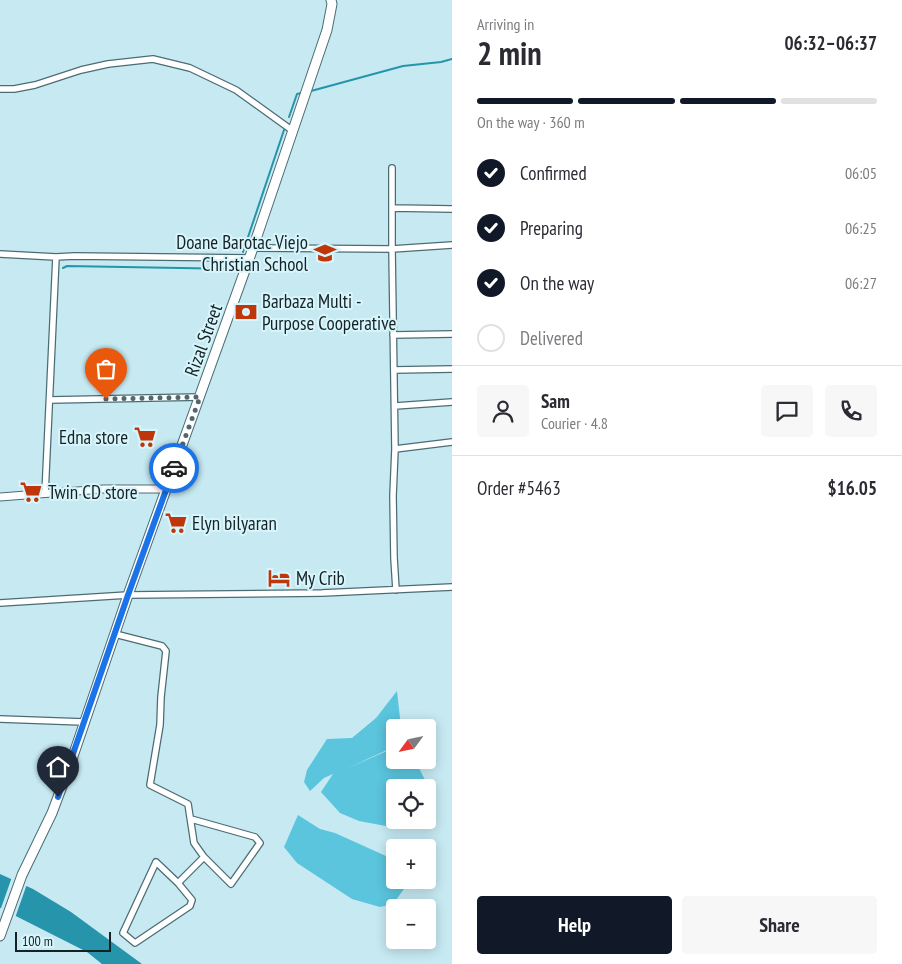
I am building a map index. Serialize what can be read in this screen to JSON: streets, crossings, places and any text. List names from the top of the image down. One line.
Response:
{"streets":{"main road":["Rizal Street"]},"places":{"school or university":["Doane Barotac Viejo Christian School"],"bank":["Barbaza Multi - Purpose Cooperative"],"supermarket":["Edna store","Twin CD store","Elyn bilyaran"],"hotel":["My Crib"]},"scale_bar":"100 m","north":"bottom left","page":{"heading":["2 min","Arriving in","06:32–06:37"],"panel":["Sam","Courier · 4.8","Order #5463","$16.05"],"bar":"On the way · 360 m","list":[["Confirmed","06:05"],["Preparing","06:25"],["On the way","06:27"],"Delivered"],"map_buttons":["+","−"],"buttons":["Help","Share"],"scale":"100 m"}}
